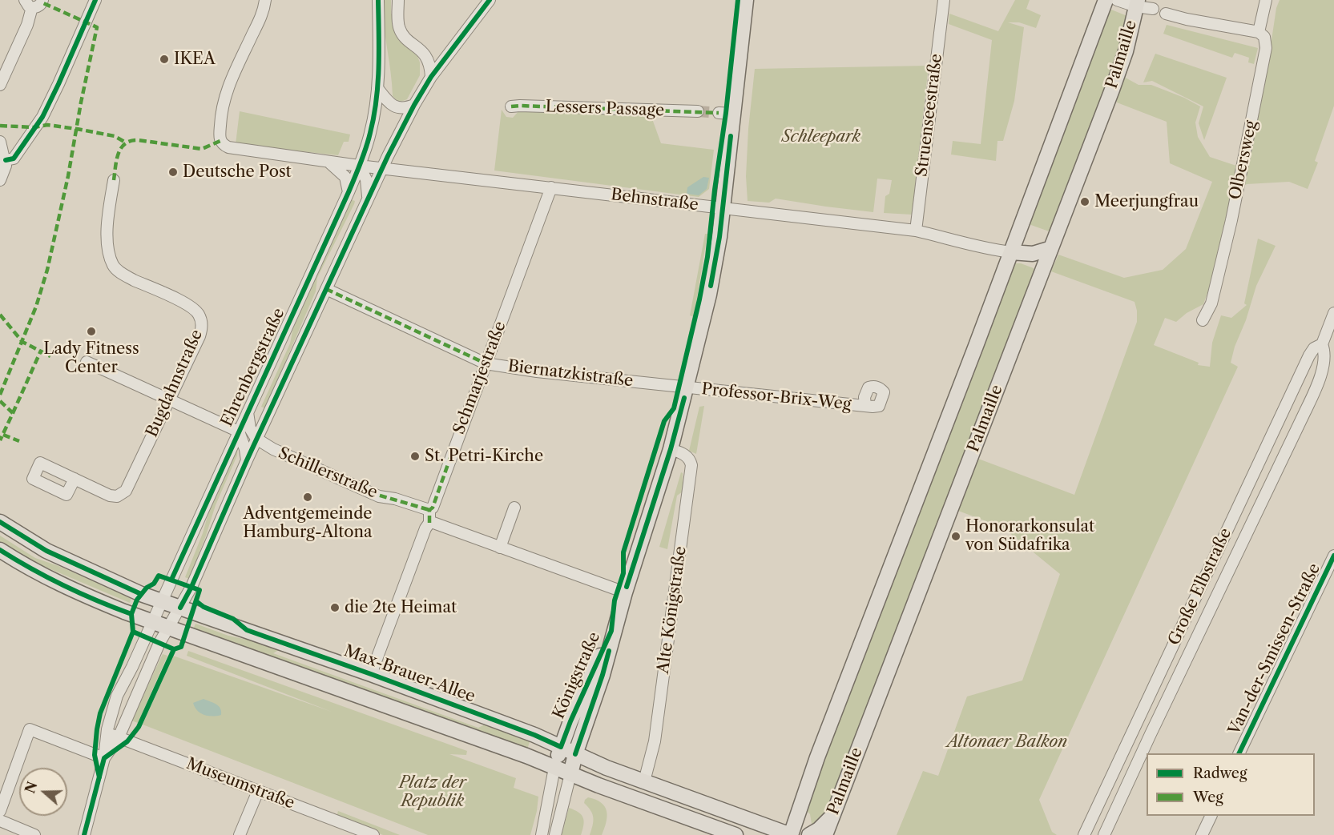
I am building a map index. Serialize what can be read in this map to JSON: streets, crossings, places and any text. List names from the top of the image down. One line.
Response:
{"streets":{"main road":["Palmaille","Max-Brauer-Allee","Königstraße"],"street":["Lessers Passage","Struenseestraße","Olbersweg","Behnstraße","Ehrenbergstraße","Biernatzkistraße","Schmarjestraße","Bugdahnstraße","Professor-Brix-Weg","Schillerstraße","Große Elbstraße","Alte Königstraße","Van-der-Smissen-Straße","Museumstraße"]},"crossings":[["Palmaille","Behnstraße"],["Palmaille","Max-Brauer-Allee"],["Struenseestraße","Behnstraße"],["Behnstraße","Ehrenbergstraße"],["Behnstraße","Schmarjestraße"],["Behnstraße","Königstraße"],["Ehrenbergstraße","Biernatzkistraße"],["Ehrenbergstraße","Schillerstraße"],["Ehrenbergstraße","Max-Brauer-Allee"],["Biernatzkistraße","Schmarjestraße"],["Biernatzkistraße","Professor-Brix-Weg"],["Biernatzkistraße","Königstraße"],["Schmarjestraße","Schillerstraße"],["Schmarjestraße","Max-Brauer-Allee"],["Professor-Brix-Weg","Königstraße"],["Alte Königstraße","Max-Brauer-Allee"],["Alte Königstraße","Königstraße"],["Max-Brauer-Allee","Königstraße"]],"parks":["Schleepark","Altonaer Balkon","Platz der Republik"],"places":["IKEA","Deutsche Post","Meerjungfrau","Lady Fitness Center","St. Petri-Kirche","Adventgemeinde Hamburg-Altona","Honorarkonsulat von Südafrika","die 2te Heimat"],"legend":["Radweg","Weg"],"north":"left"}
